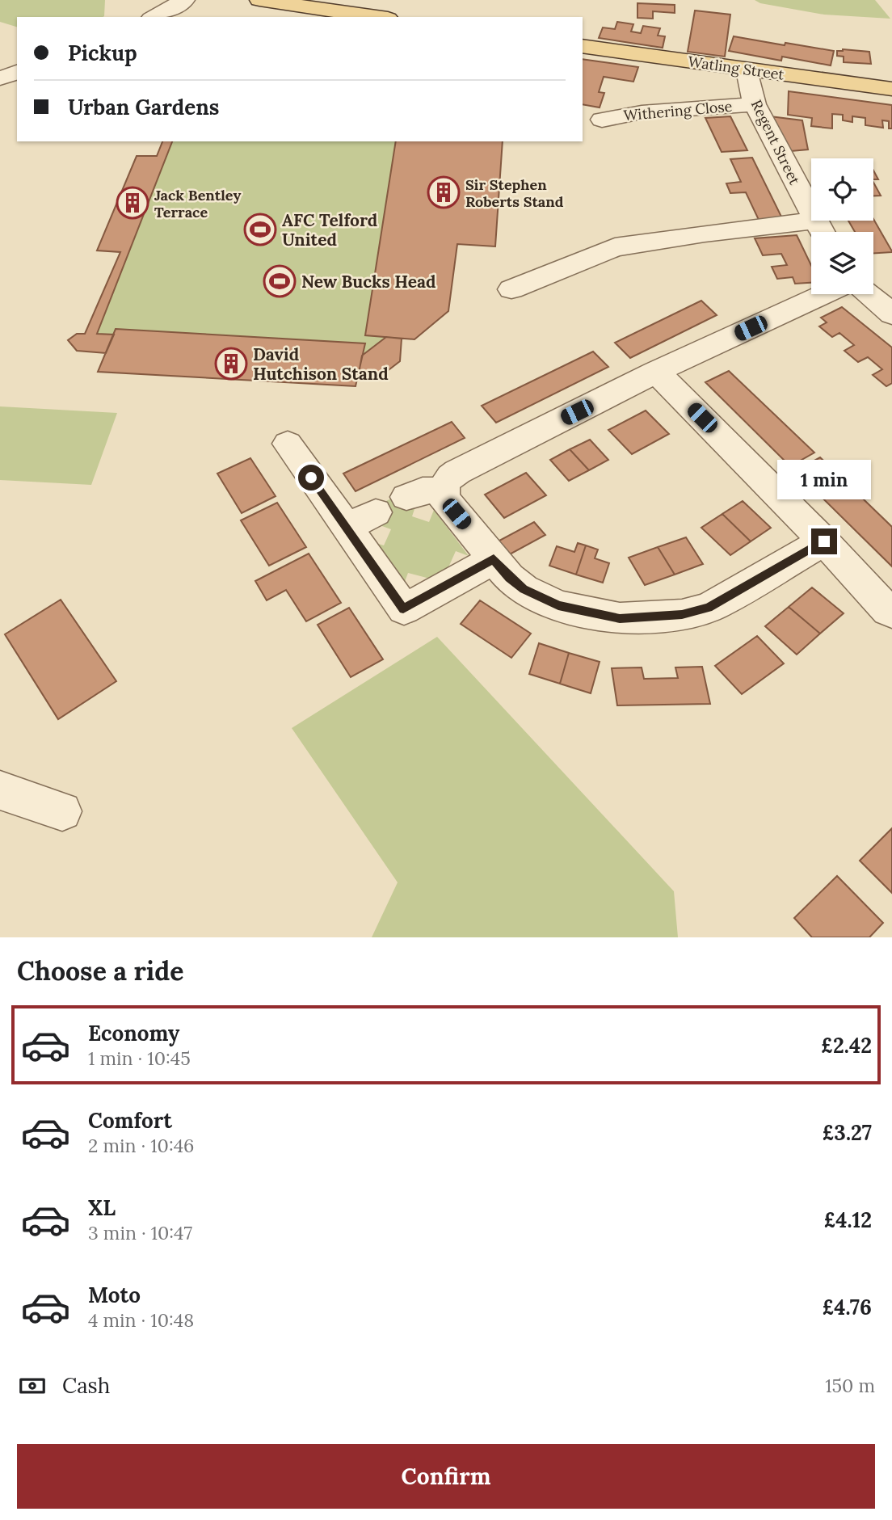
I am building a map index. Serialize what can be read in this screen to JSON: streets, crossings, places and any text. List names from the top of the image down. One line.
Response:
{"streets":{"main road":["Watling Street"],"street":["Withering Close","Regent Street"]},"crossings":[["Watling Street","Regent Street"],["Withering Close","Regent Street"]],"places":{"building":["Sir Stephen Roberts Stand","Jack Bentley Terrace","David Hutchison Stand"],"sports":["AFC Telford United","New Bucks Head"]},"page":{"banner":["Pickup","Urban Gardens"],"bubble":"1 min","heading":"Choose a ride","list":[{"name":"Economy","note":"1 min · 10:45","value":"£2.42"},{"name":"Comfort","note":"2 min · 10:46","value":"£3.27"},{"name":"XL","note":"3 min · 10:47","value":"£4.12"},{"name":"Moto","note":"4 min · 10:48","value":"£4.76"}],"pay":["Cash","150 m"],"buttons":"Confirm"}}
